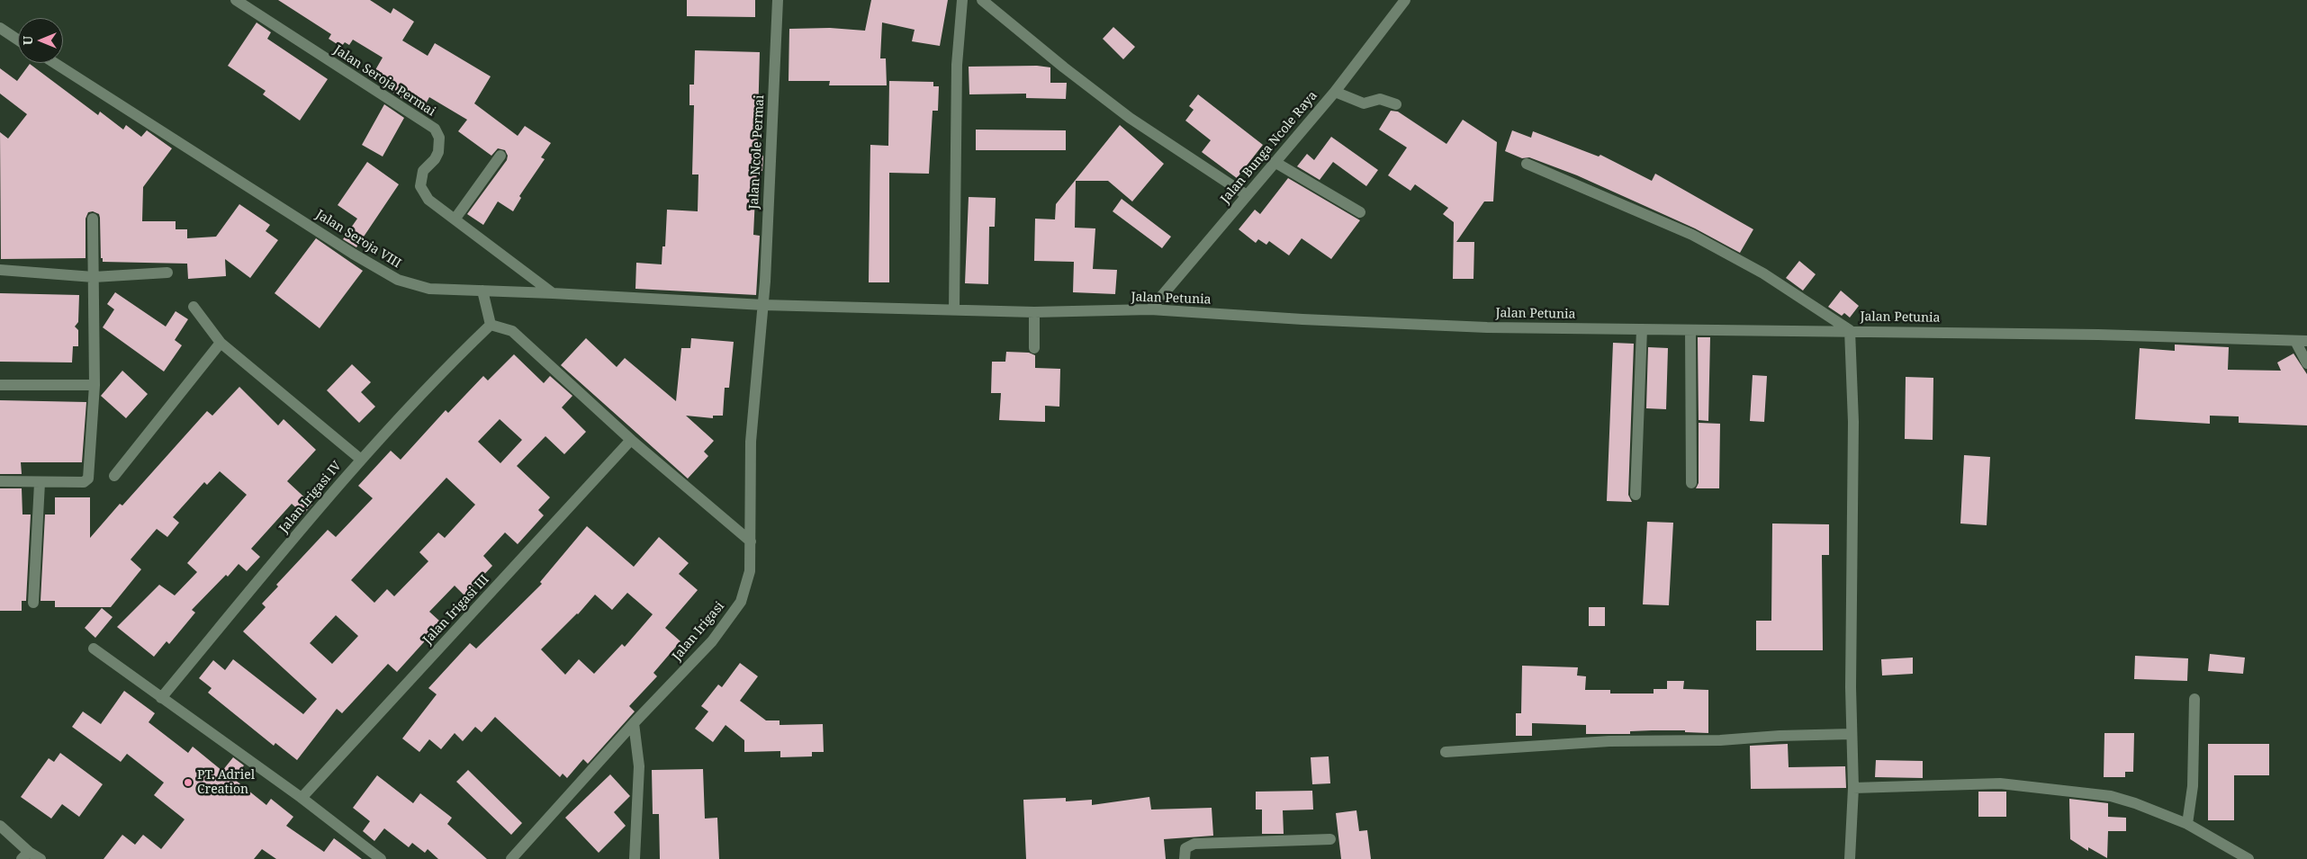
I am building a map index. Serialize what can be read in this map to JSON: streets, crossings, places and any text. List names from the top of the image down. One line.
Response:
{"streets":{"street":["Jalan Seroja Permai","Jalan Bunga Ncole Raya","Jalan Ncole Permai","Jalan Seroja VIII","Jalan Petunia","Jalan Irigasi IV","Jalan Irigasi III","Jalan Irigasi"]},"crossings":[["Jalan Seroja Permai","Jalan Seroja VIII"],["Jalan Bunga Ncole Raya","Jalan Petunia"],["Jalan Ncole Permai","Jalan Seroja VIII"],["Jalan Ncole Permai","Jalan Petunia"],["Jalan Ncole Permai","Jalan Irigasi"],["Jalan Seroja VIII","Jalan Petunia"],["Jalan Seroja VIII","Jalan Irigasi"],["Jalan Petunia","Jalan Irigasi"]],"places":["PT. Adriel Creation"],"north":"left"}
